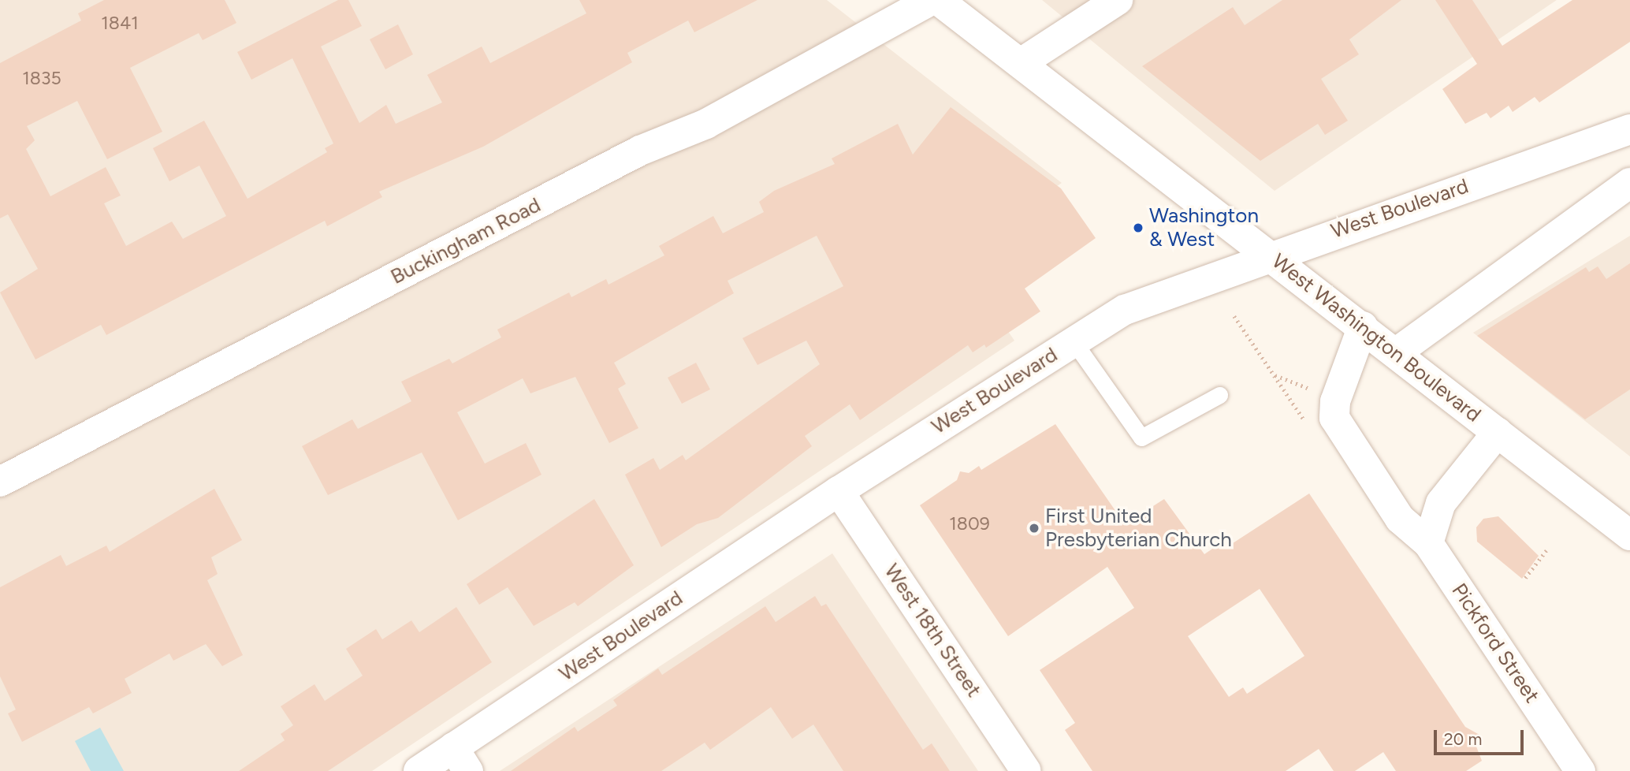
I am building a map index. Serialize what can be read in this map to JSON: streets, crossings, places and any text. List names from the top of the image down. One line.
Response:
{"streets":{"street":["West Boulevard","Buckingham Road","West Washington Boulevard","West 18th Street","Pickford Street"]},"crossings":[["West Boulevard","West Washington Boulevard"],["West Boulevard","West 18th Street"],["West Washington Boulevard","Pickford Street"]],"places":["Washington & West","First United Presbyterian Church"],"house_numbers":["1841","1835","1809"],"scale_bar":"20 m"}
